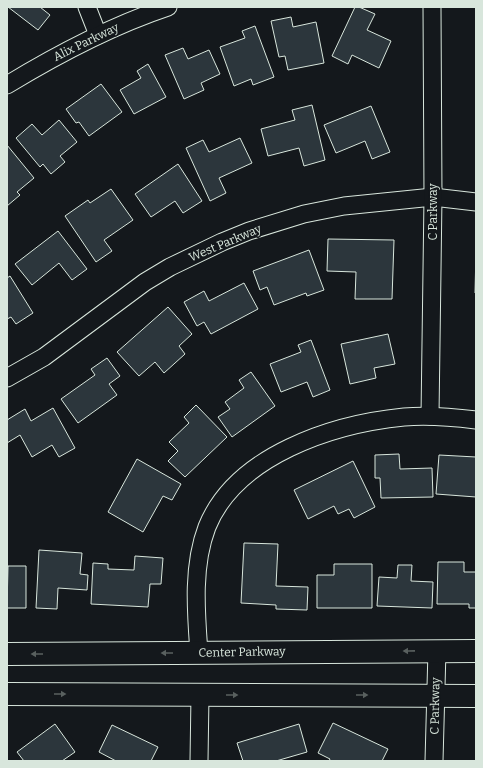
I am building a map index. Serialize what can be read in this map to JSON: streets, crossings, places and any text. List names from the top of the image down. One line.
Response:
{"streets":{"street":["Alix Parkway","C Parkway","West Parkway","Center Parkway"]},"crossings":[["C Parkway","West Parkway"],["C Parkway","Center Parkway"]]}
